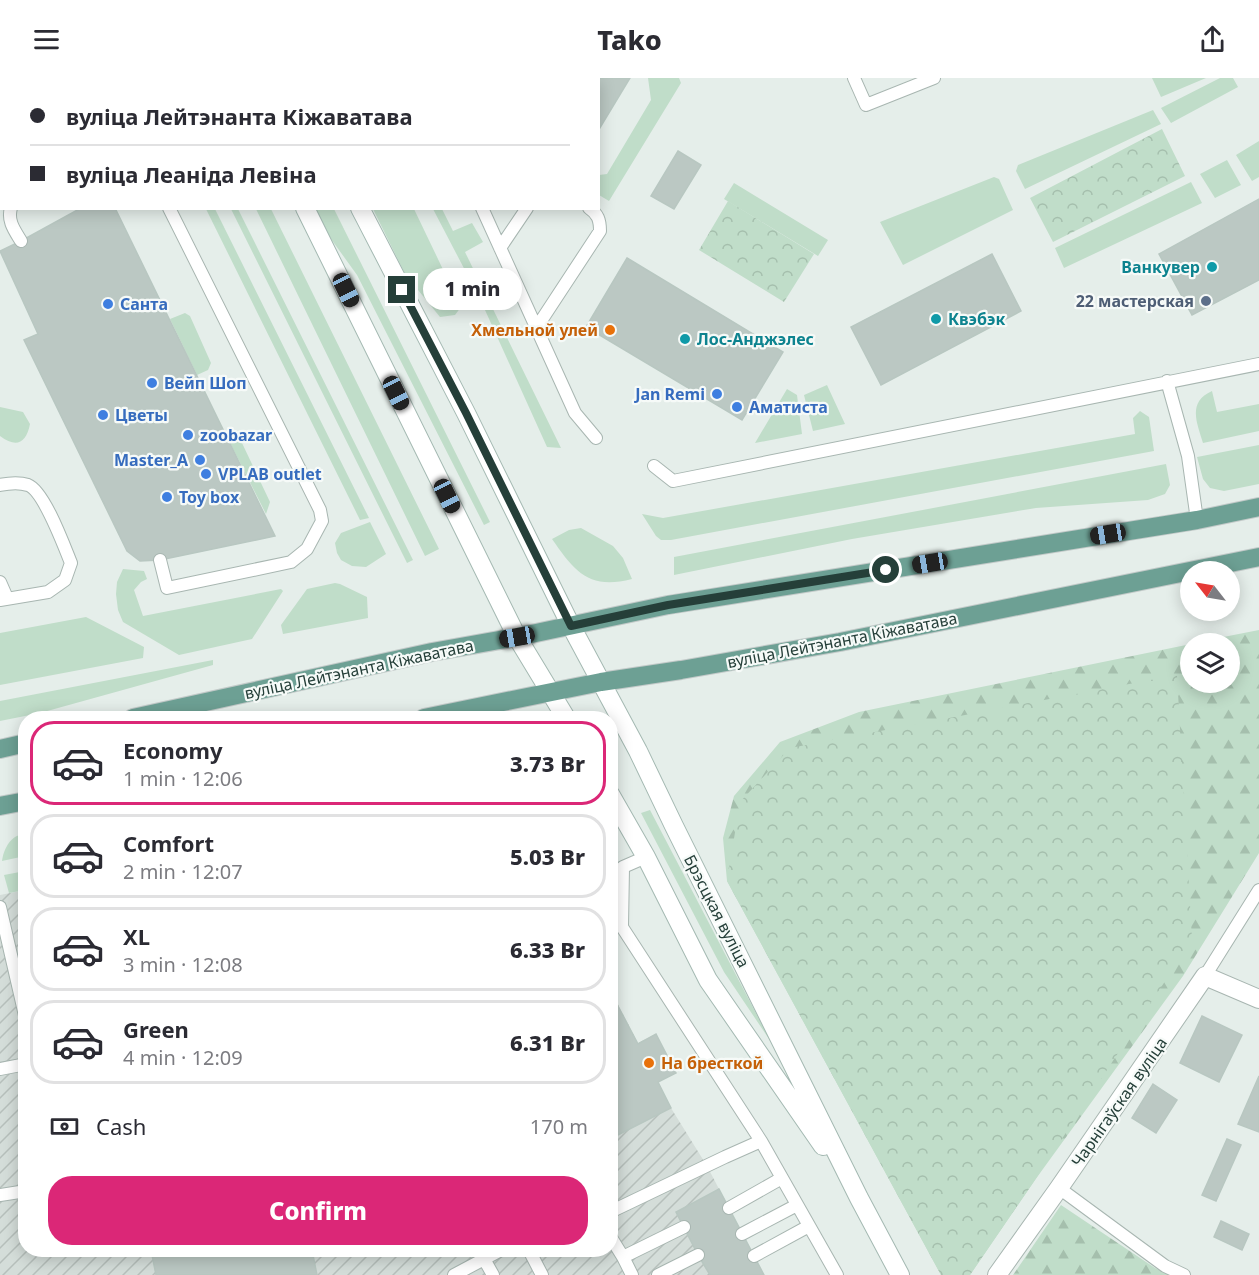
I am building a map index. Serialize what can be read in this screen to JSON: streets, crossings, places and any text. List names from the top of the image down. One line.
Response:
{"streets":{"main road":["вуліца Лейтэнанта Кіжаватава"],"street":["Брэсцкая вуліца","Чарнігаўская вуліца"]},"crossings":[["вуліца Лейтэнанта Кіжаватава","Брэсцкая вуліца"]],"places":["Ванкувер","22 мастерская","Санта","Квэбэк","Хмельной улей","Лос-Анджэлес","Вейп Шоп","Jan Remi","Аматиста","Цветы","zoobazar","Master_A","VPLAB outlet","Toy box","На бресткой"],"north":"top left","page":{"header":"Tako","banner":["вуліца Лейтэнанта Кіжаватава","вуліца Леаніда Левіна"],"bubble":"1 min","list":[{"name":"Economy","note":"1 min · 12:06","value":"3.73 Br"},{"name":"Comfort","note":"2 min · 12:07","value":"5.03 Br"},{"name":"XL","note":"3 min · 12:08","value":"6.33 Br"},{"name":"Green","note":"4 min · 12:09","value":"6.31 Br"}],"pay":["Cash","170 m"],"buttons":"Confirm"}}
